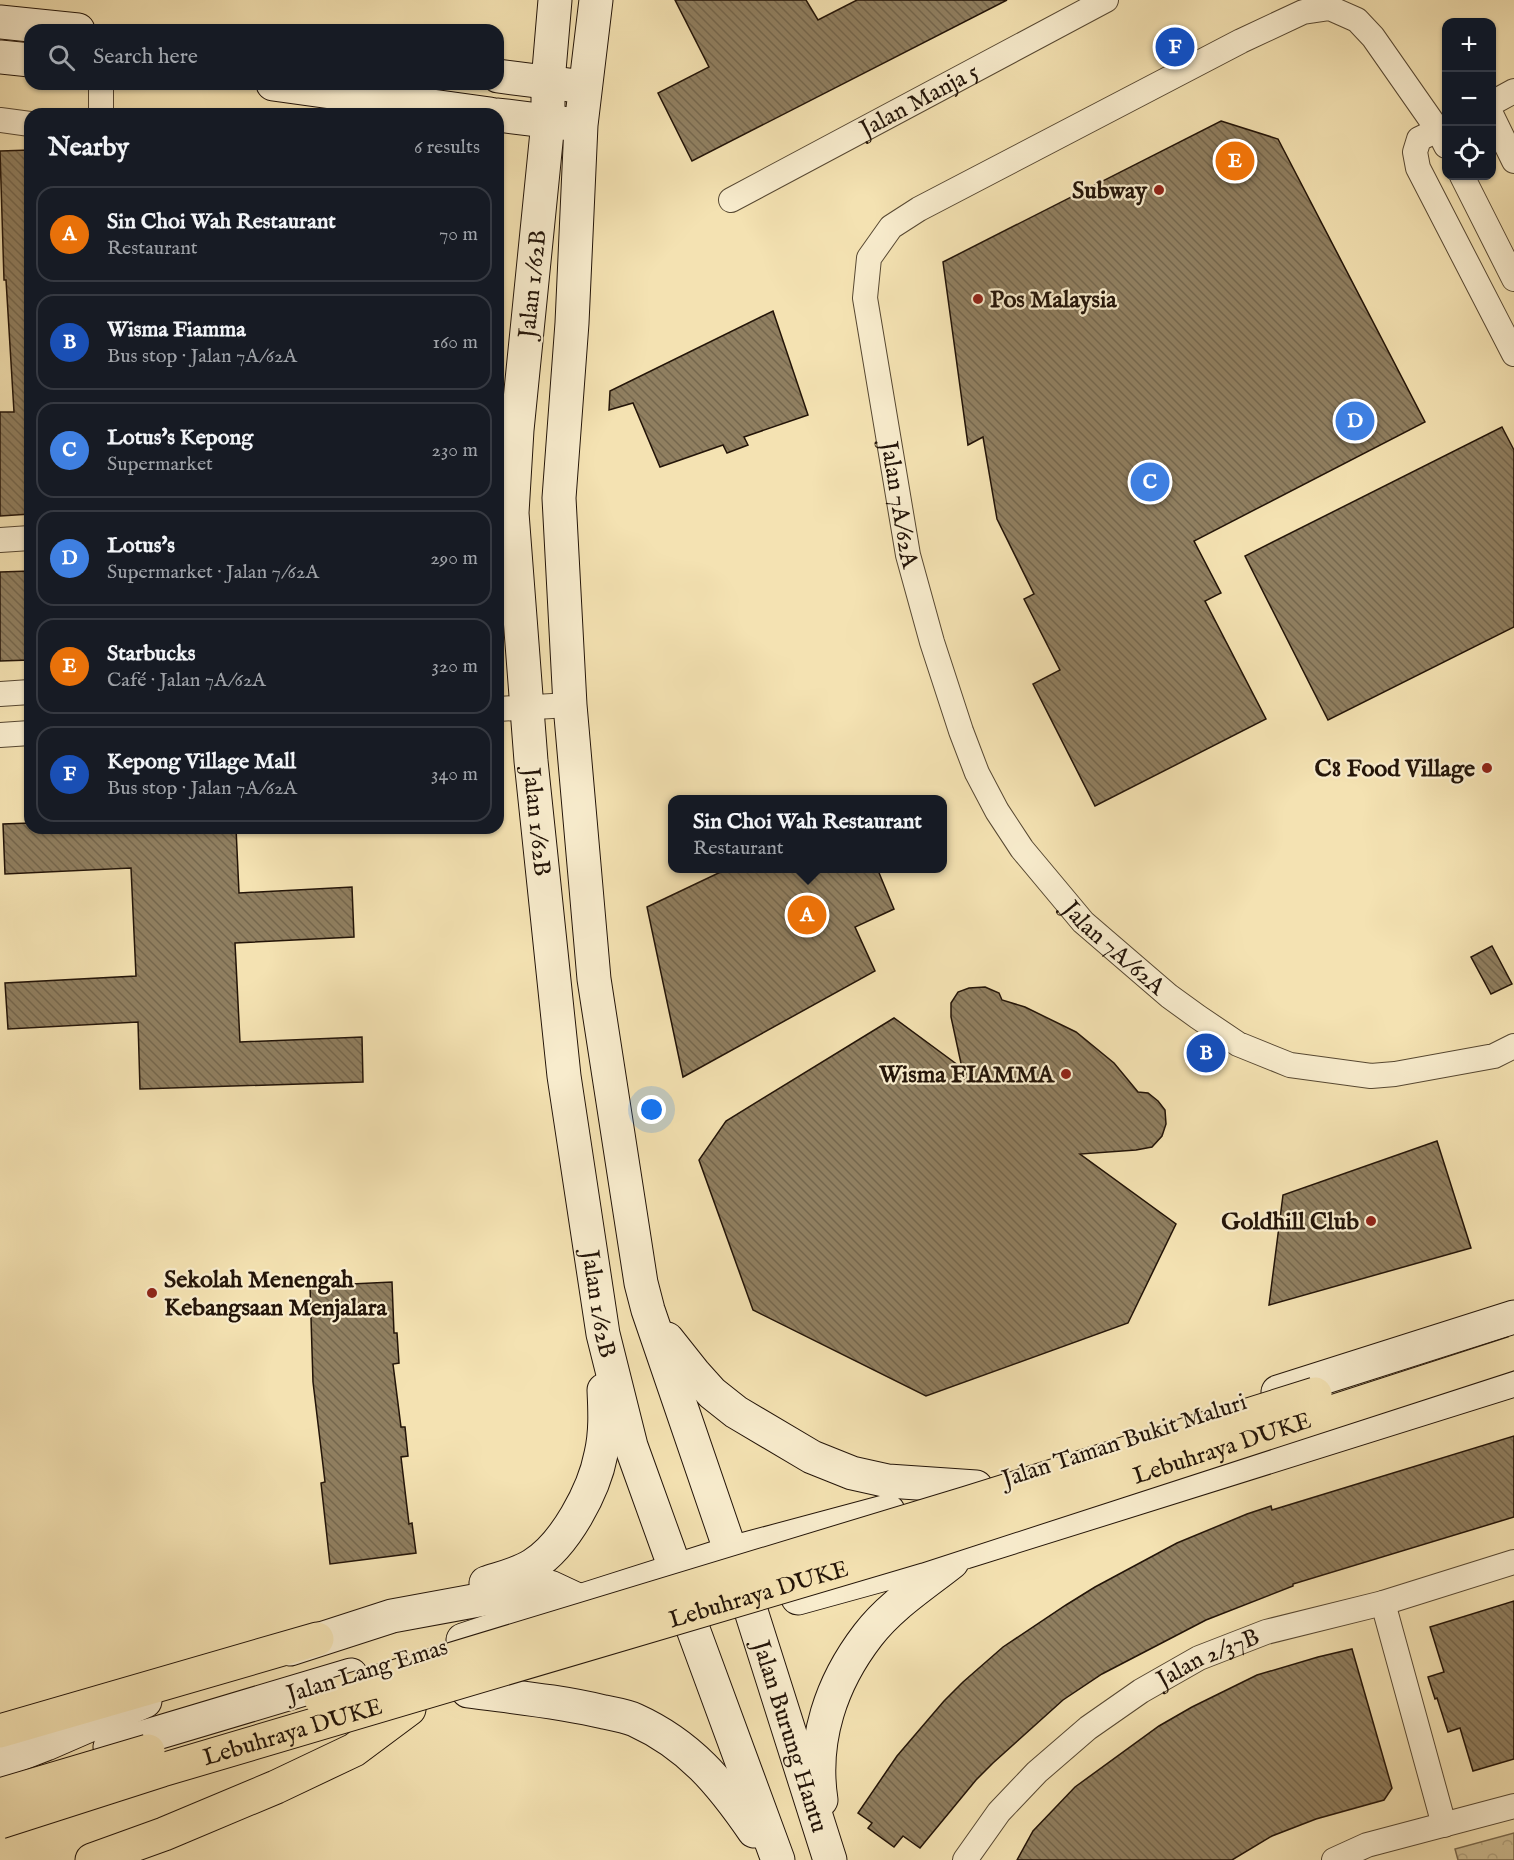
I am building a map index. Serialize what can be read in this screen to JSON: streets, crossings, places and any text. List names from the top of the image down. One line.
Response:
{"streets":{"highway":["Lebuhraya DUKE"],"main road":["Jalan 1/62B","Jalan Taman Bukit Maluri","Jalan Lang Emas","Jalan Burung Hantu"],"street":["Jalan Manja 5","Jalan 7A/62A","Jalan 2/37B"]},"crossings":[["Jalan 1/62B","Jalan Taman Bukit Maluri"],["Jalan 1/62B","Jalan Lang Emas"],["Jalan 1/62B","Jalan Burung Hantu"],["Jalan Taman Bukit Maluri","Jalan Lang Emas"],["Jalan Lang Emas","Jalan Burung Hantu"]],"places":["Subway","Pos Malaysia","C8 Food Village","Wisma FIAMMA","Goldhill Club","Sekolah Menengah Kebangsaan Menjalara"],"page":{"map_buttons":["+","−"],"search":"Search here","pins":["F","E","D","C","A","B"],"heading":["Nearby","6 results"],"list":[{"mark":"A","name":"Sin Choi Wah Restaurant","note":"Restaurant","value":"70 m"},{"mark":"B","name":"Wisma Fiamma","note":"Bus stop · Jalan 7A/62A","value":"160 m"},{"mark":"C","name":"Lotus's Kepong","note":"Supermarket","value":"230 m"},{"mark":"D","name":"Lotus's","note":"Supermarket · Jalan 7/62A","value":"290 m"},{"mark":"E","name":"Starbucks","note":"Café · Jalan 7A/62A","value":"320 m"},{"mark":"F","name":"Kepong Village Mall","note":"Bus stop · Jalan 7A/62A","value":"340 m"}],"popup":["Sin Choi Wah Restaurant","Restaurant"]}}
